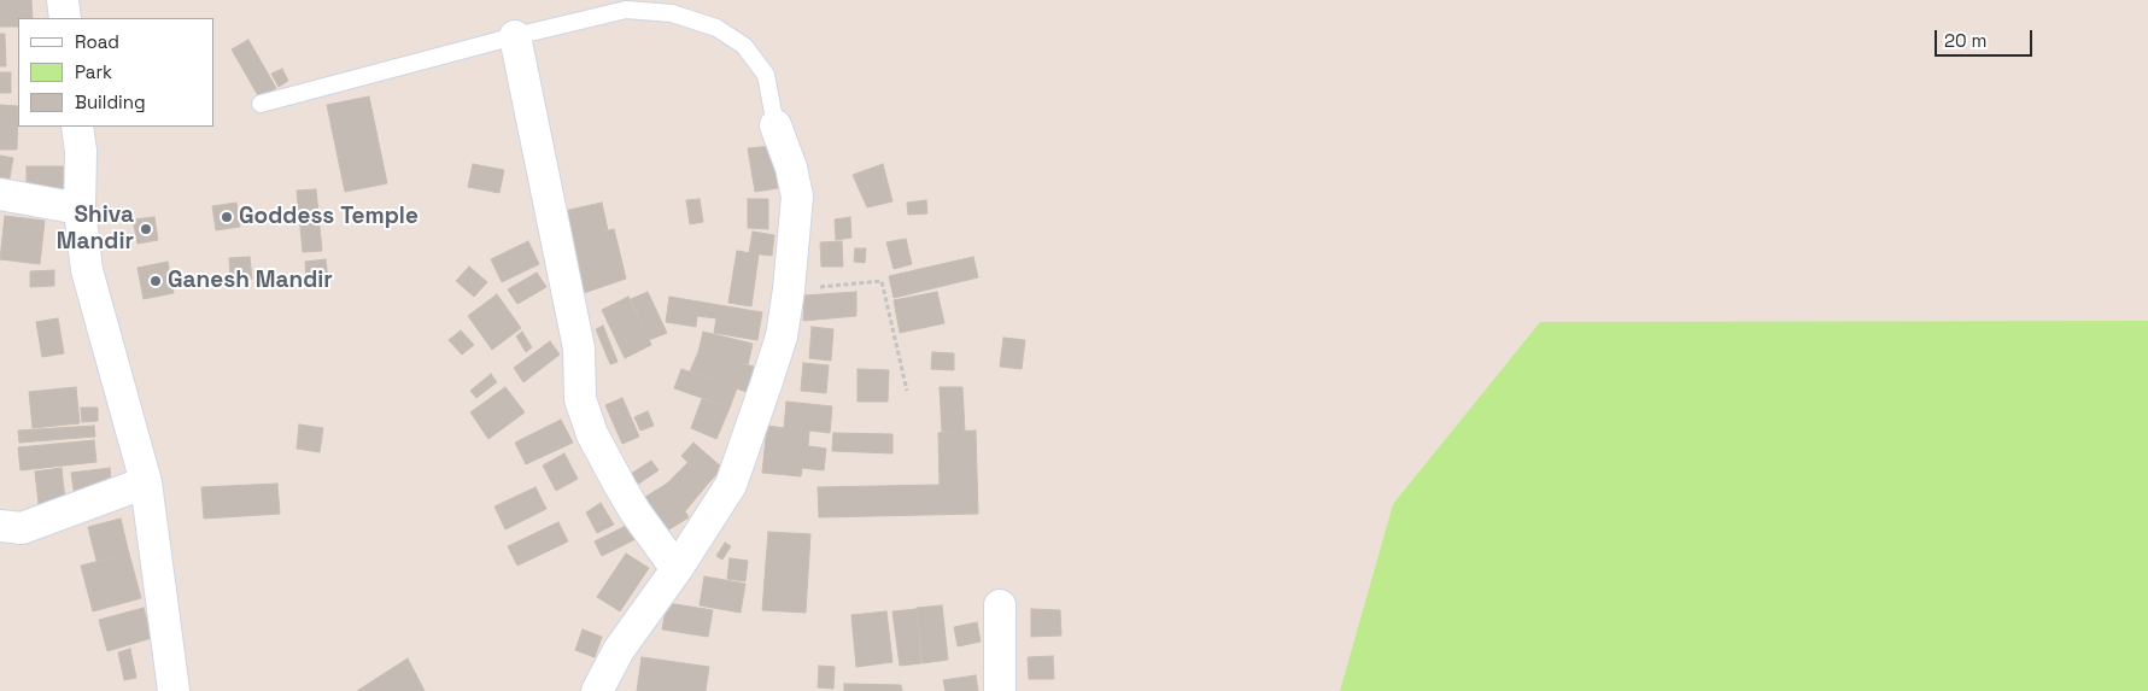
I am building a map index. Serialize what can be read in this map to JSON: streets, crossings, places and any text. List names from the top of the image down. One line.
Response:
{"places":["Goddess Temple","Shiva Mandir","Ganesh Mandir"],"legend":["Road","Park","Building"],"scale_bar":"20 m"}
